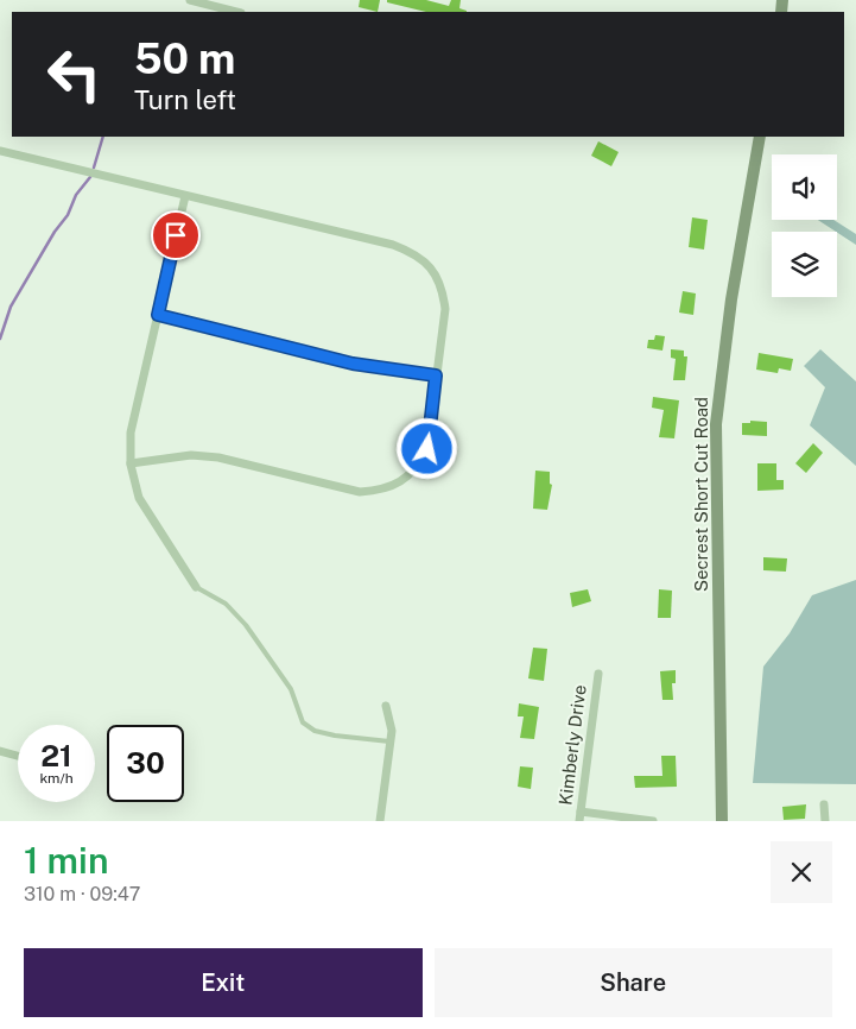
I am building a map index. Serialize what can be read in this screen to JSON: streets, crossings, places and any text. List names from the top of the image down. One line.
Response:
{"streets":{"main road":["Secrest Short Cut Road"],"street":["Kimberly Drive"]},"page":{"turn":["50 m","Turn left"],"speed":"21 km/h","limit":"30","heading":["1 min","310 m · 09:47"],"buttons":["Exit","Share"]}}
